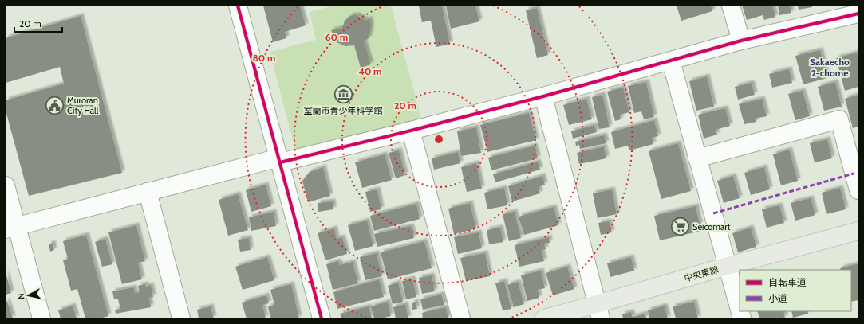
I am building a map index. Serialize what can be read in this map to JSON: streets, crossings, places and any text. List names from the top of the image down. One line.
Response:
{"streets":{"main road":["中央東線"]},"districts":["Sakaecho 2-chome"],"places":{"museum":["室蘭市青少年科学館"],"public building":["Muroran City Hall"],"supermarket":["Seicomart"]},"legend":["自転車道","小道"],"scale_bar":"20 m","north":"left","rings":["60 m","80 m","40 m","20 m"]}
